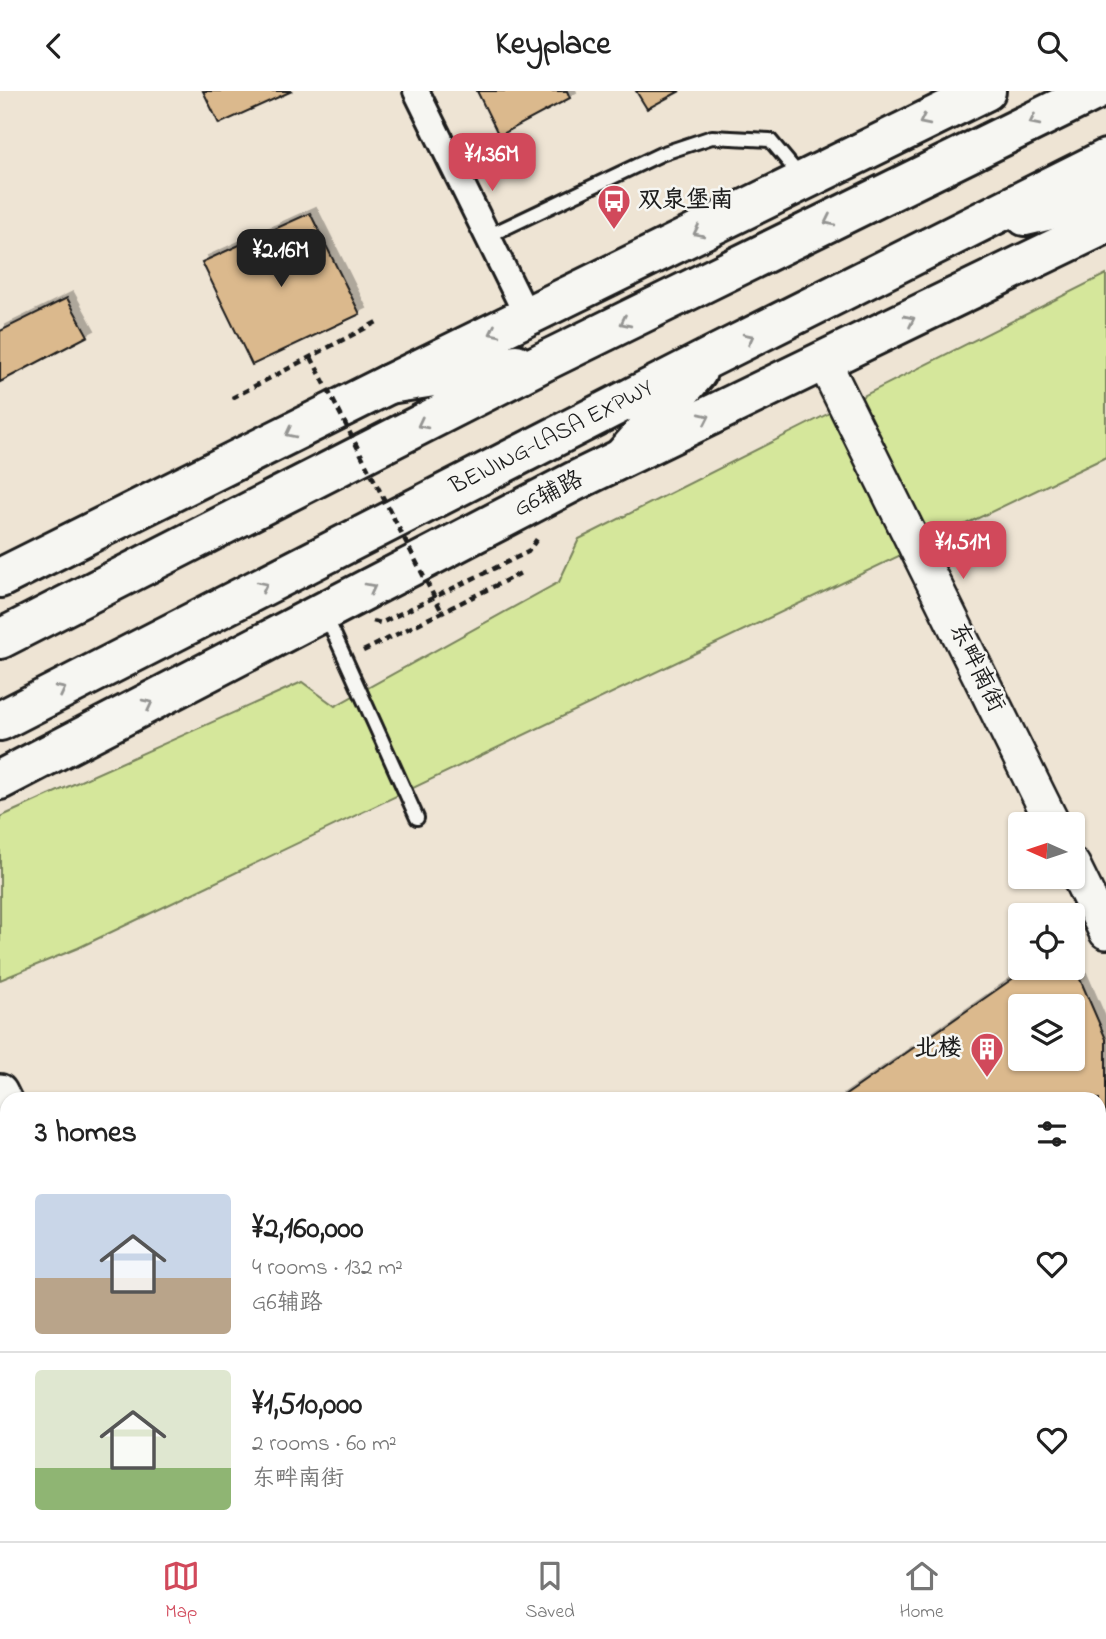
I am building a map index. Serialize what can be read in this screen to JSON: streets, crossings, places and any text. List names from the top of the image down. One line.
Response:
{"streets":{"main road":["BEIJING-LASA EXPWY","G6辅路"],"street":["东畔南街"]},"crossings":[["G6辅路","东畔南街"]],"places":{"bus stop":["双泉堡南"],"building":["北楼"]},"north":"left","page":{"header":"Keyplace","price":["¥1.36M","¥2.16M","¥1.51M"],"heading":"3 homes","list":[{"name":"¥2,160,000","note":"4 rooms · 132 m² · G6辅路"},{"name":"¥1,510,000","note":"2 rooms · 60 m² · 东畔南街"}],"tabs":["Map","Saved","Home"]}}
